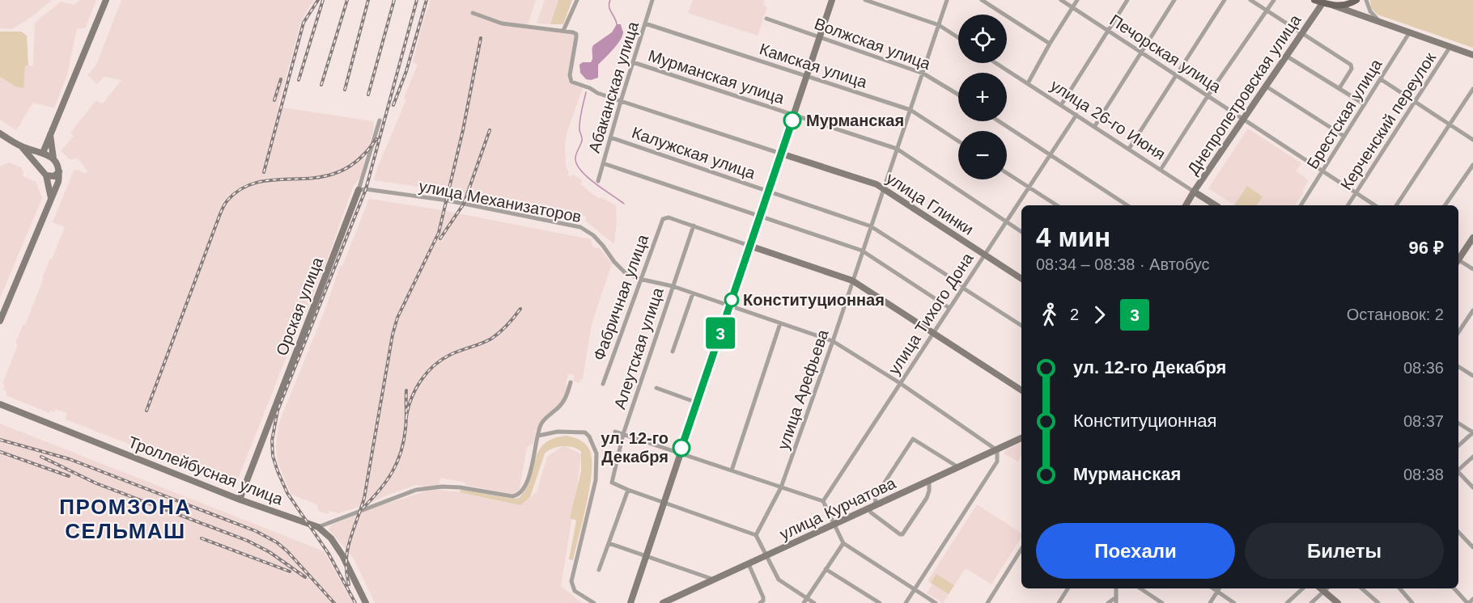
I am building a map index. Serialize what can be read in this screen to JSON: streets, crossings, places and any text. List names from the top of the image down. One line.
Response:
{"streets":{"street":["Волжская улица","Печорская улица","Камская улица","Мурманская улица","Абаканская улица","Днепропетровская улица","Брестская улица","улица 26-го Июня","Керченский переулок","Калужская улица","улица Механизаторов","улица Глинки","Фабричная улица","Орская улица","улица Тихого Дона","Алеутская улица","улица Арефьева","Троллейбусная улица","улица Курчатова"]},"crossings":[["Волжская улица","улица Арефьева"],["Печорская улица","Днепропетровская улица"],["Печорская улица","Брестская улица"],["Печорская улица","Керченский переулок"],["Камская улица","Абаканская улица"],["Камская улица","улица Арефьева"],["Мурманская улица","Абаканская улица"],["Мурманская улица","улица Тихого Дона"],["Мурманская улица","улица Арефьева"],["Абаканская улица","Калужская улица"],["Абаканская улица","улица Глинки"],["Днепропетровская улица","улица 26-го Июня"],["улица 26-го Июня","улица Тихого Дона"],["Калужская улица","улица Тихого Дона"],["Калужская улица","улица Арефьева"],["улица Механизаторов","Фабричная улица"],["улица Механизаторов","Орская улица"],["улица Глинки","улица Тихого Дона"],["улица Глинки","улица Арефьева"],["Фабричная улица","Алеутская улица"],["Орская улица","Троллейбусная улица"]],"districts":["ПРОМЗОНА СЕЛЬМАШ"],"places":["Мурманская","Конституционная","ул. 12-го Декабря"],"lines":["bus line 3"],"page":{"on_map":"3","map_buttons":["+","−"],"heading":["4 мин","08:34 – 08:38 · Автобус","96 ₽"],"legs":["2","3","Остановок: 2"],"list":[{"name":"ул. 12-го Декабря","value":"08:36"},{"name":"Конституционная","value":"08:37"},{"name":"Мурманская","value":"08:38"}],"buttons":["Поехали","Билеты"]}}
